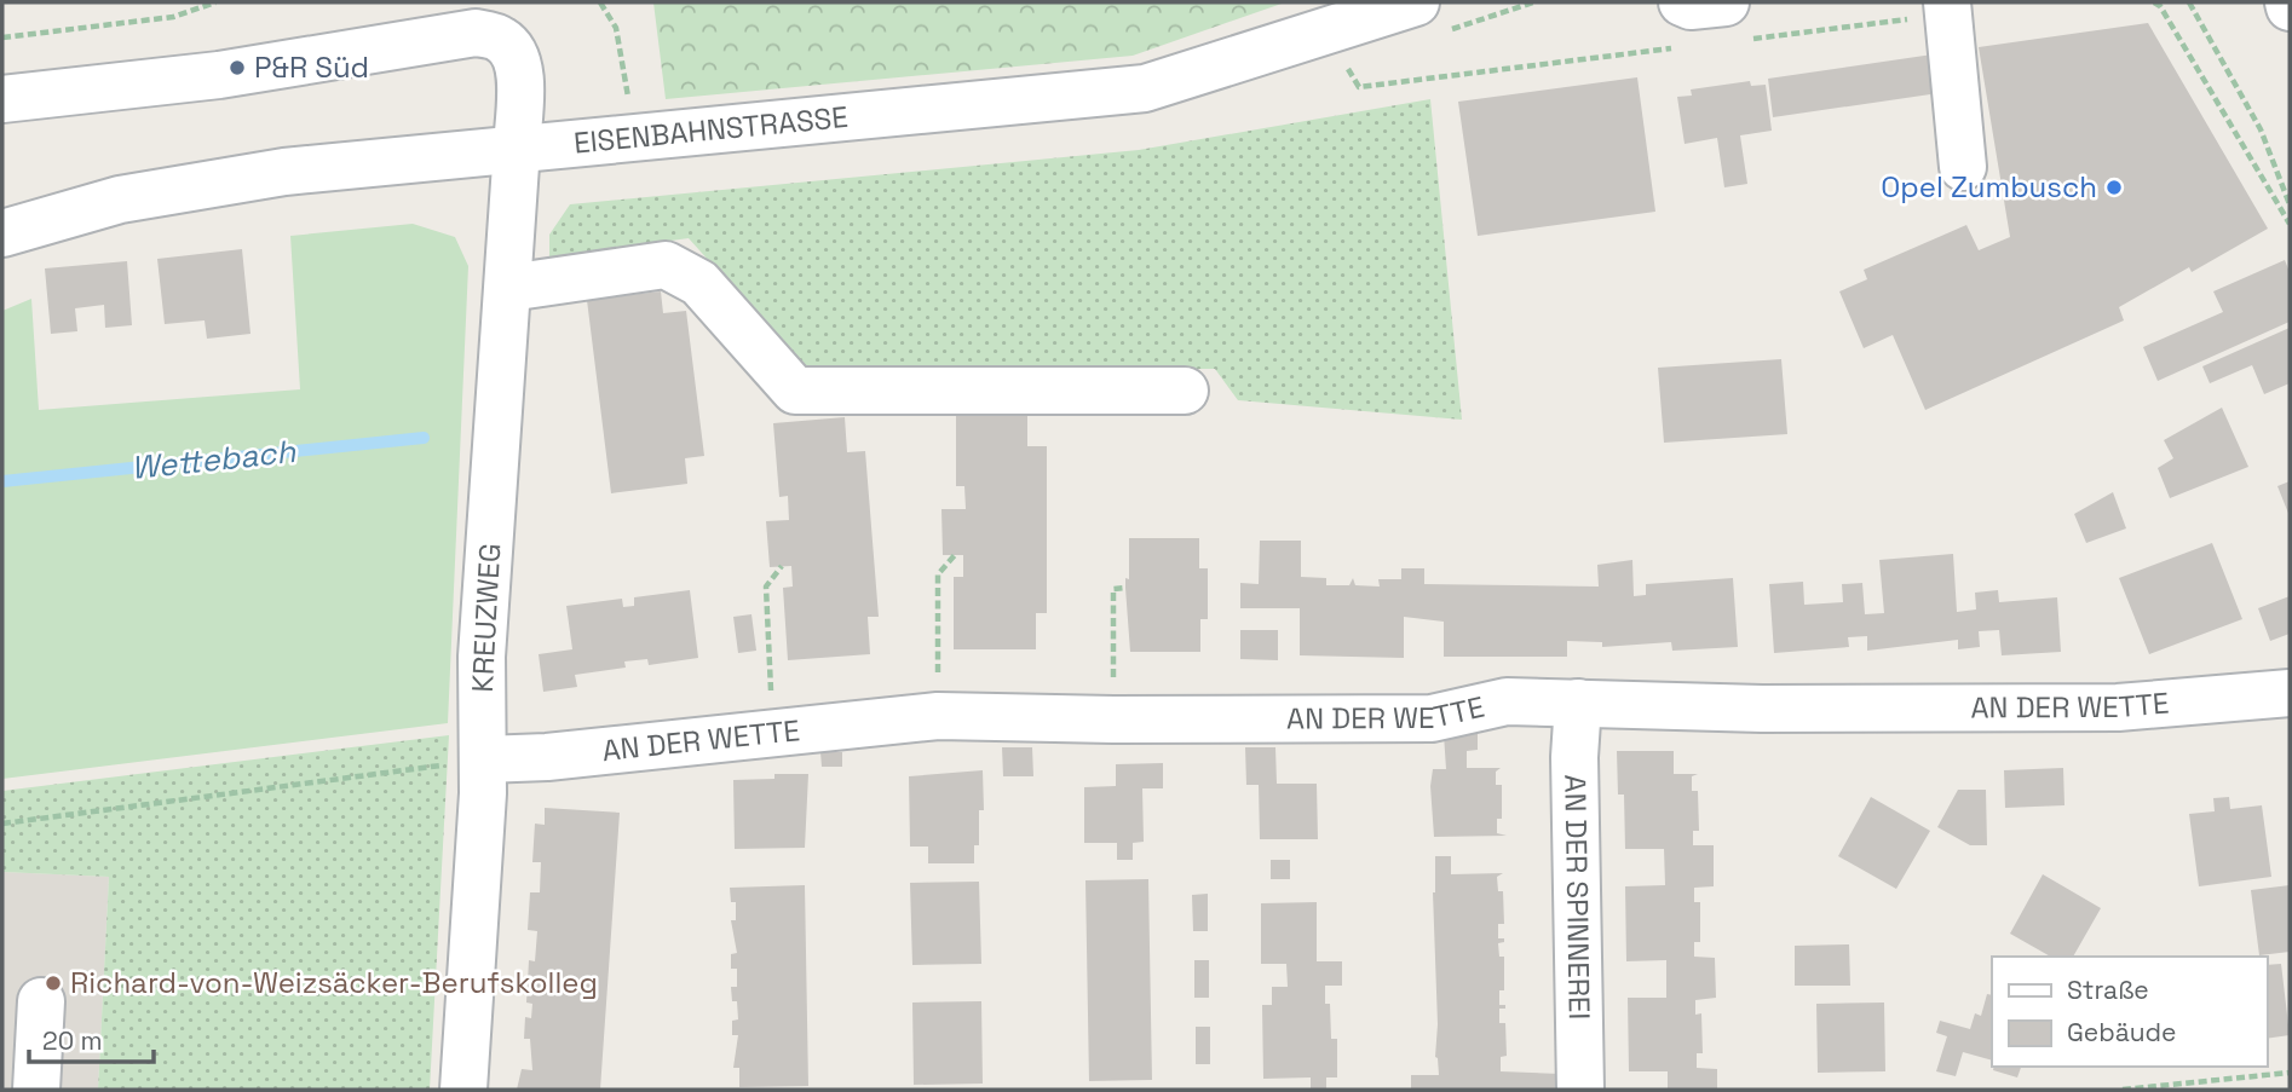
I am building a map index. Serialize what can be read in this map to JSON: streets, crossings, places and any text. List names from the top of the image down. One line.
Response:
{"streets":{"street":["EISENBAHNSTRASSE","KREUZWEG","AN DER WETTE","AN DER SPINNEREI"]},"crossings":[["EISENBAHNSTRASSE","KREUZWEG"],["KREUZWEG","AN DER WETTE"],["AN DER WETTE","AN DER SPINNEREI"]],"water":["Wettebach"],"places":["P&R Süd","Opel Zumbusch","Richard-von-Weizsäcker-Berufskolleg"],"legend":["Straße","Gebäude"],"scale_bar":"20 m"}
